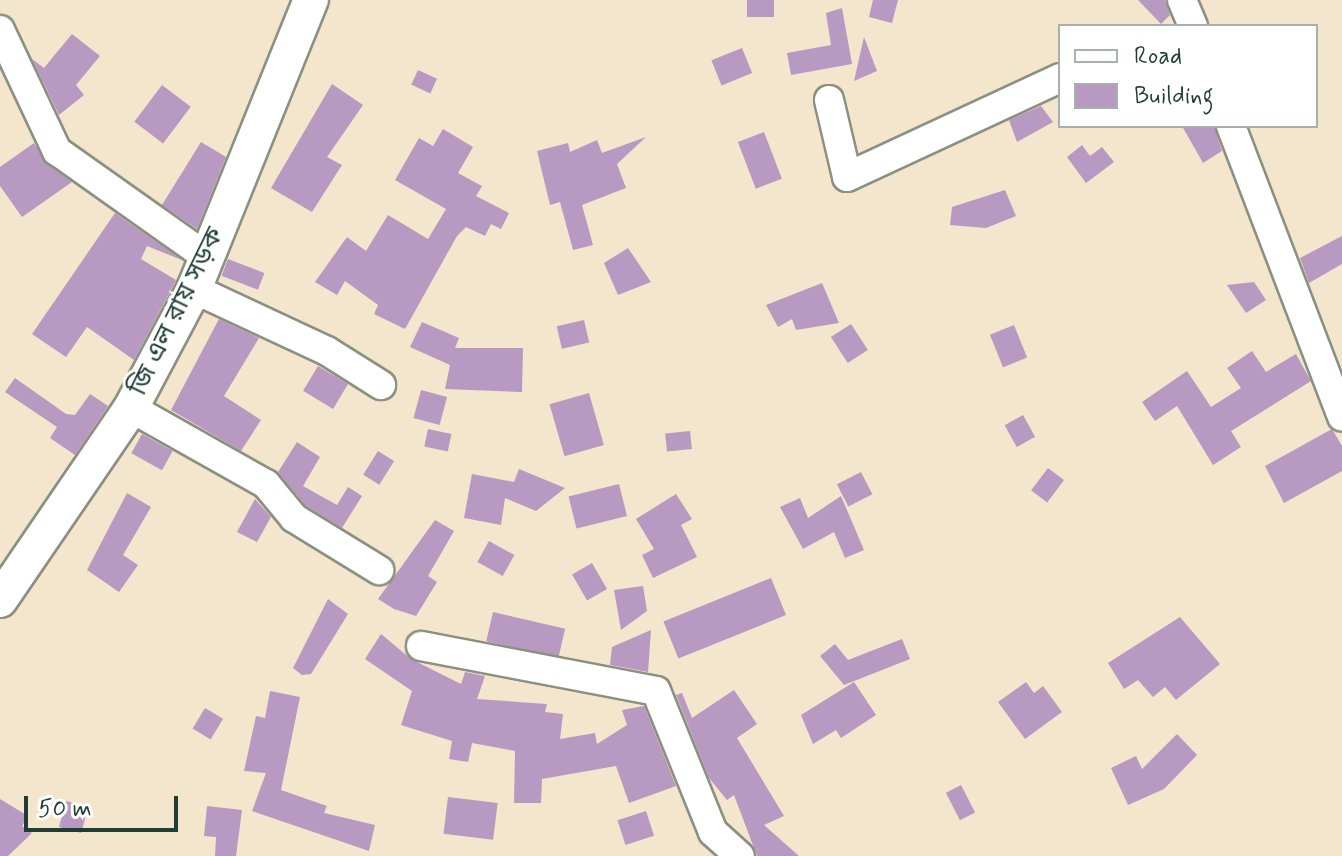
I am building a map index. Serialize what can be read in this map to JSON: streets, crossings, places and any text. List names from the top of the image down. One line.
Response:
{"streets":{"main road":["জি এল রায় সড়ক"]},"legend":["Road","Building"],"scale_bar":"50 m"}
